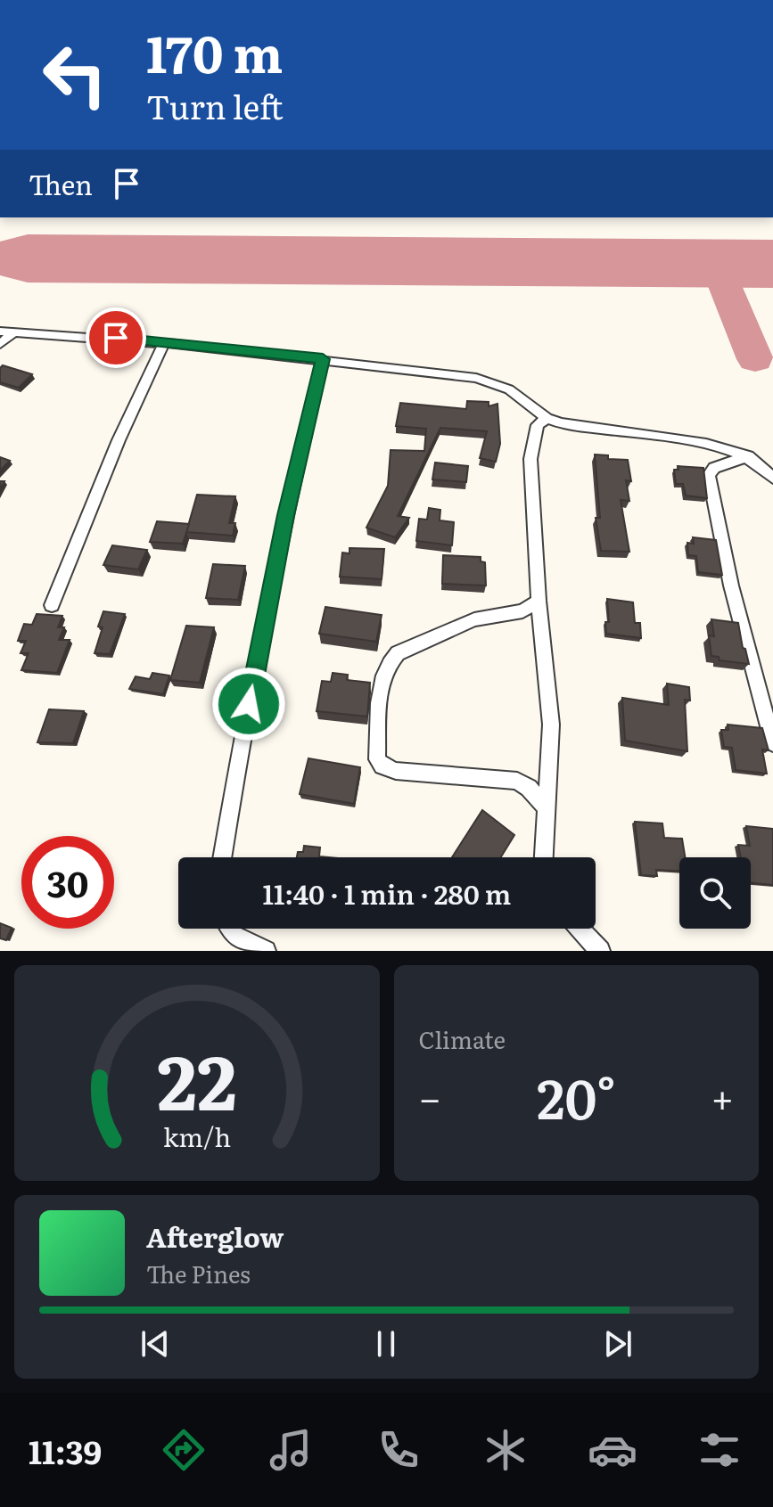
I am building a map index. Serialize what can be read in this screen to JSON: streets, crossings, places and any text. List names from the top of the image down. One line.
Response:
{"page":{"turn":["170 m","Turn left"],"then":"Then","limit":"30","trip":"11:40 · 1 min · 280 m","tile":"Climate","heat":["−","20°","+"],"song":["Afterglow","The Pines"],"tabs":"11:39","gauge":["22","km/h"]}}
